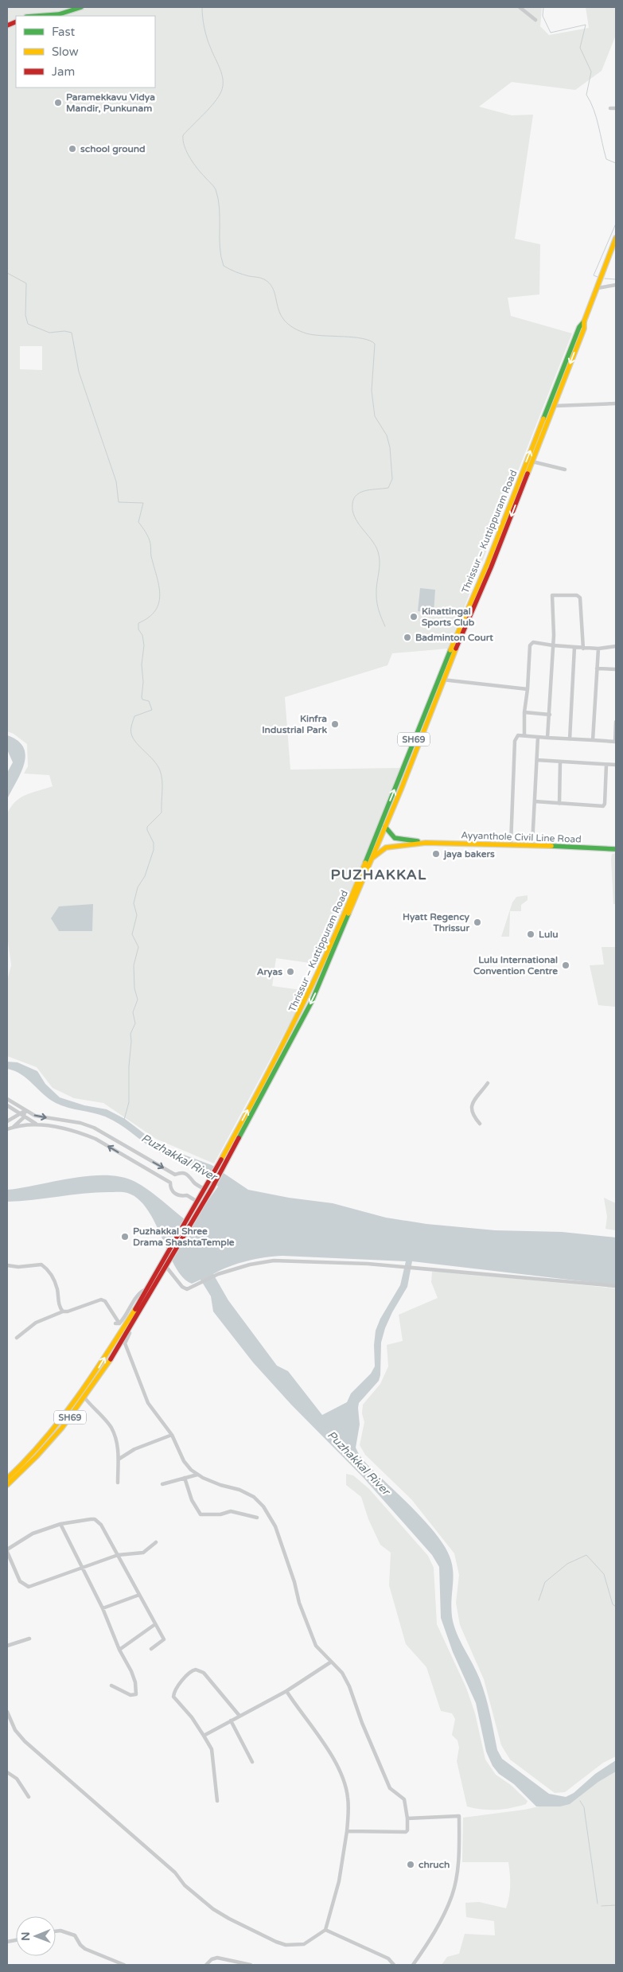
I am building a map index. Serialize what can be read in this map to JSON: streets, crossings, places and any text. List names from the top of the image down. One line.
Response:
{"streets":{"main road":["Thrissur – Kuttippuram Road","SH69","Ayyanthole Civil Line Road"]},"crossings":[["Thrissur – Kuttippuram Road","Ayyanthole Civil Line Road"]],"districts":["PUZHAKKAL"],"water":["Puzhakkal River"],"places":["Paramekkavu Vidya Mandir, Punkunam","school ground","Kinattingal Sports Club","Badminton Court","Kinfra Industrial Park","jaya bakers","Hyatt Regency Thrissur","Lulu","Lulu International Convention Centre","Aryas","Puzhakkal Shree Drama ShashtaTemple","chruch"],"legend":["Fast","Slow","Jam"],"north":"left"}
